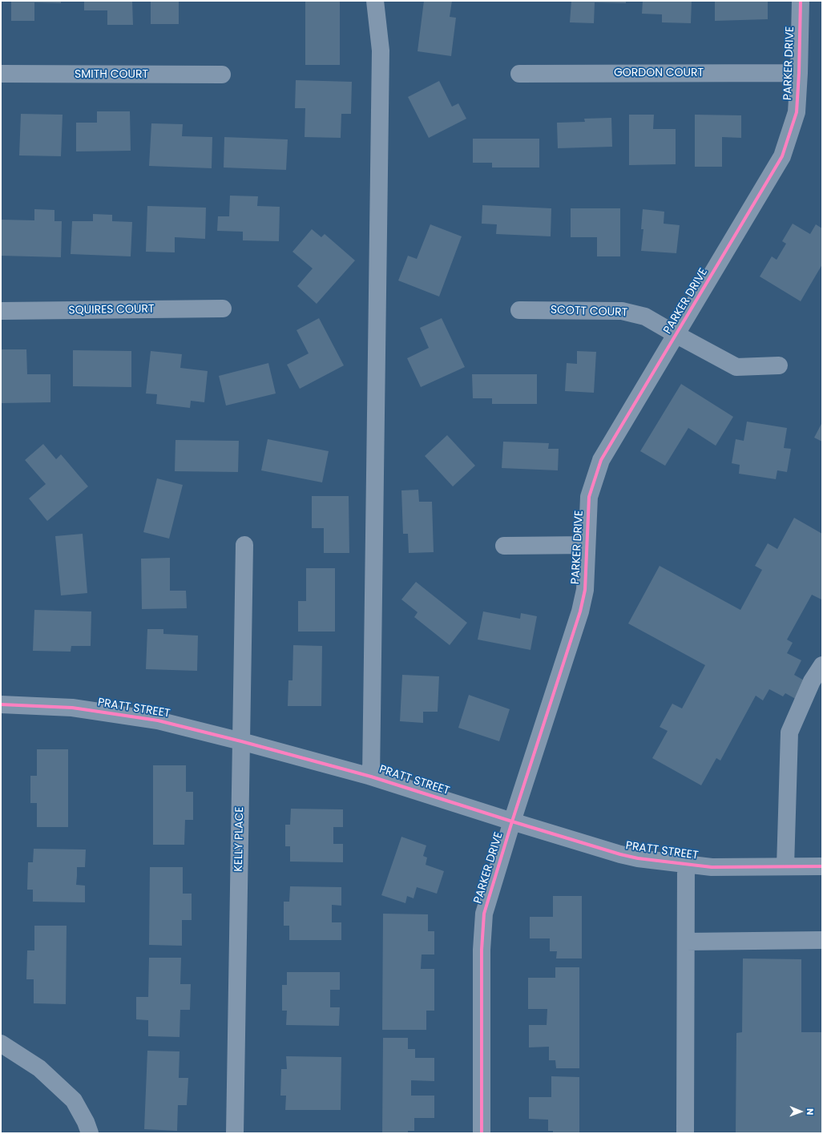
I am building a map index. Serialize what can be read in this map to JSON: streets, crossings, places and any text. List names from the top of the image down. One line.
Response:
{"streets":{"street":["PARKER DRIVE","GORDON COURT","SMITH COURT","SQUIRES COURT","SCOTT COURT","PRATT STREET","KELLY PLACE"]},"crossings":[["PARKER DRIVE","GORDON COURT"],["PARKER DRIVE","SCOTT COURT"],["PARKER DRIVE","PRATT STREET"],["PRATT STREET","KELLY PLACE"]],"north":"right"}
